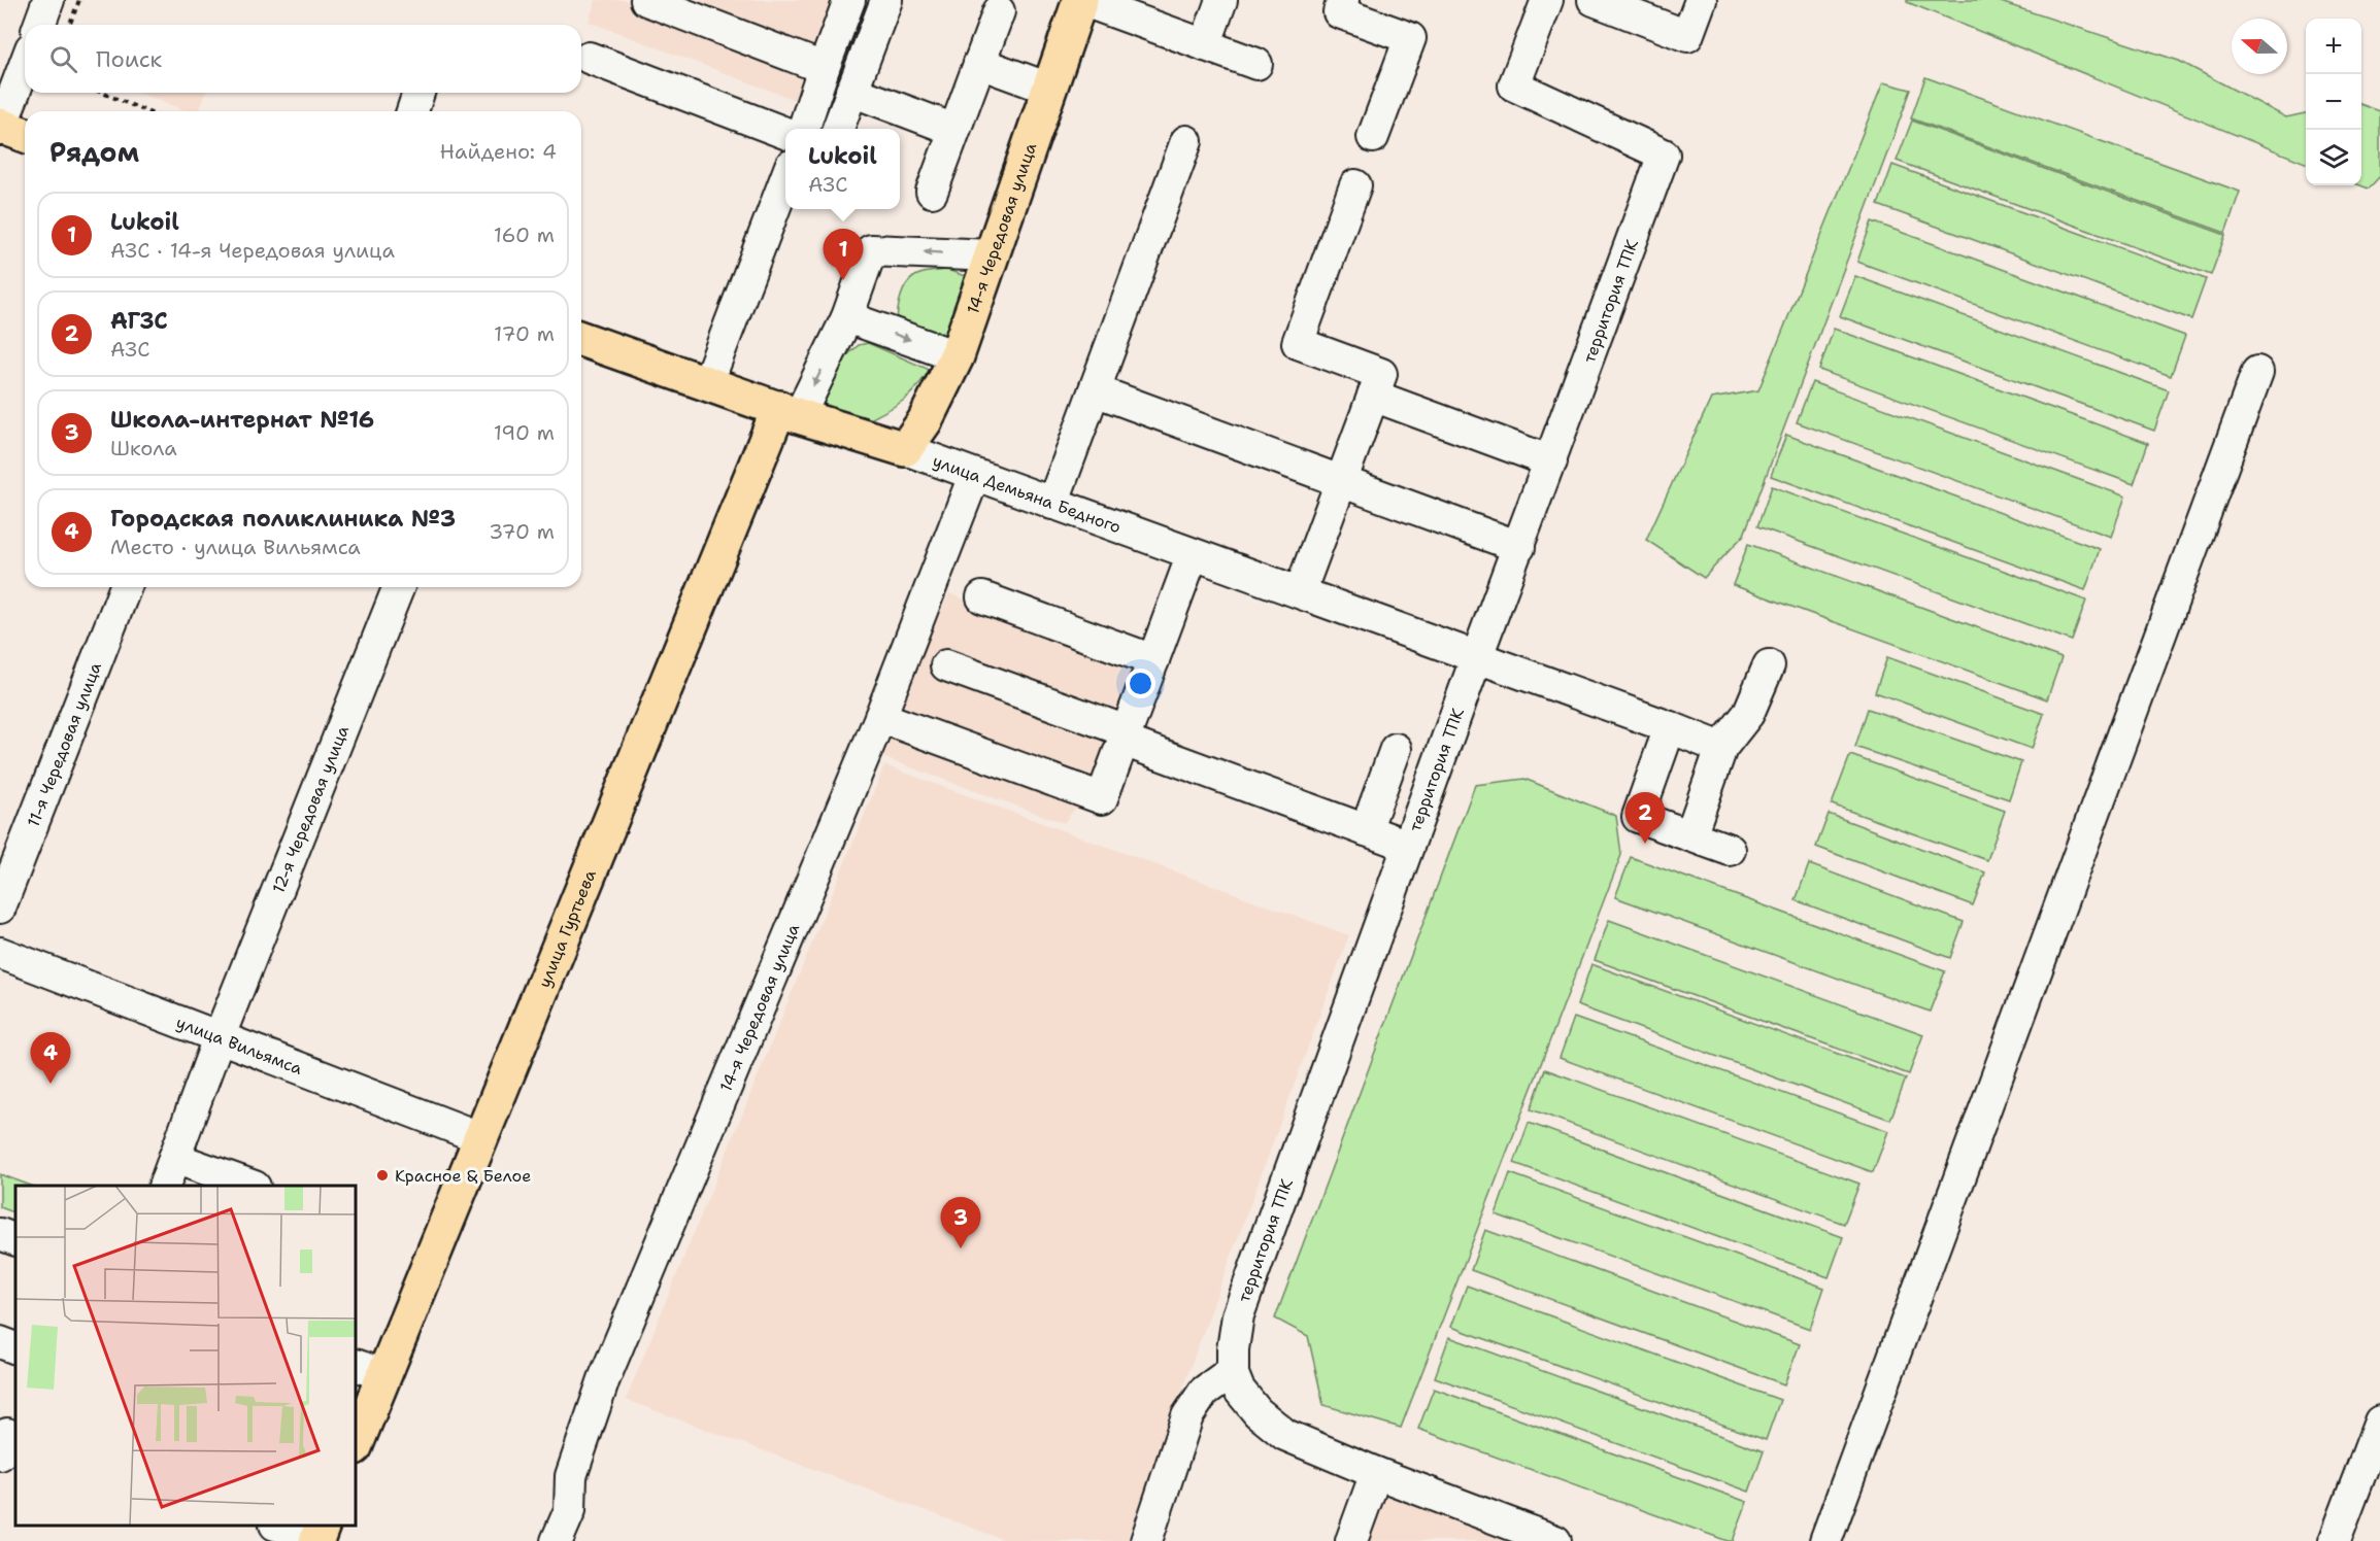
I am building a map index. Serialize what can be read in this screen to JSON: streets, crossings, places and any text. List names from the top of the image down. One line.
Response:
{"streets":{"main road":["14-я Чередовая улица","улица Демьяна Бедного","улица Гуртьева"],"street":["территория ТПК","11-я Чередовая улица","12-я Чередовая улица","улица Вильямса"]},"crossings":[["14-я Чередовая улица","улица Демьяна Бедного"],["территория ТПК","улица Демьяна Бедного"],["улица Демьяна Бедного","улица Гуртьева"],["12-я Чередовая улица","улица Вильямса"],["улица Гуртьева","улица Вильямса"]],"places":["Красное & Белое"],"north":"left","page":{"map_buttons":["+","−"],"search":"Поиск","heading":["Рядом","Найдено: 4"],"popup":["Lukoil","АЗС"],"list":[{"mark":"1","name":"Lukoil","note":"АЗС · 14-я Чередовая улица","value":"160 m"},{"mark":"2","name":"АГЗС","note":"АЗС","value":"170 m"},{"mark":"3","name":"Школа-интернат №16","note":"Школа","value":"190 m"},{"mark":"4","name":"Городская поликлиника №3","note":"Место · улица Вильямса","value":"370 m"}],"pins":["1","2","4","3"]}}
